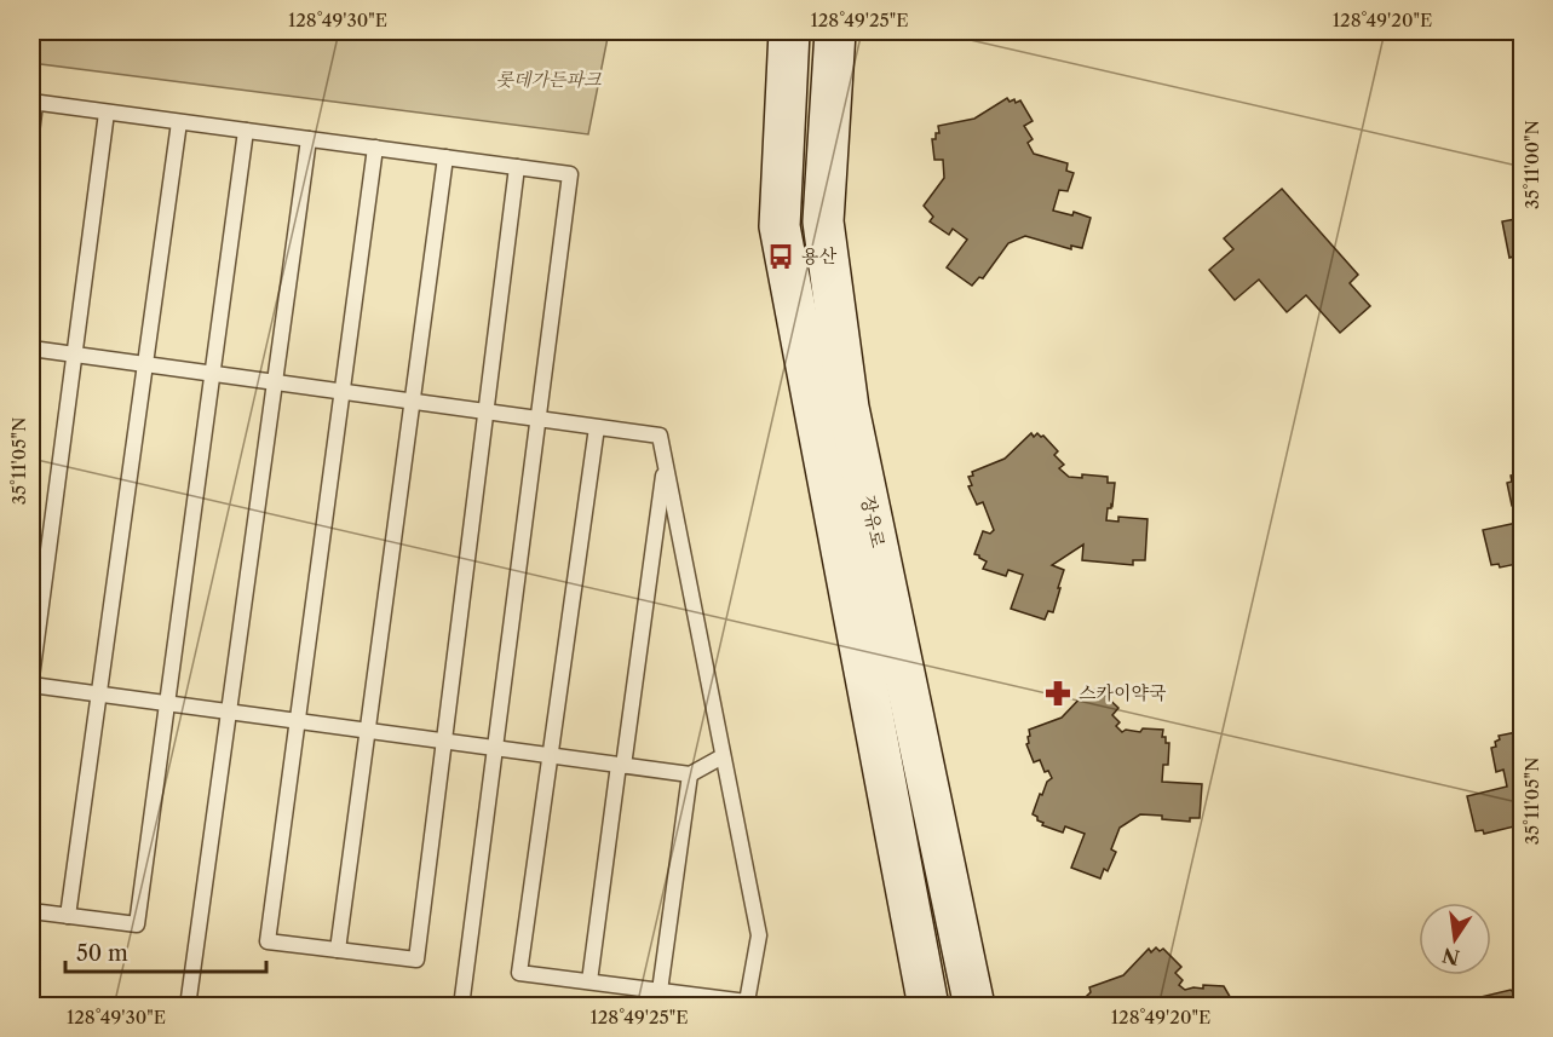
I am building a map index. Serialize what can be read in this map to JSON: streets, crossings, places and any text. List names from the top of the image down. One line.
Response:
{"streets":{"main road":["장유로"]},"parks":["롯데가든파크"],"places":{"bus stop":["용산"],"pharmacy":["스카이약국"]},"scale_bar":"50 m","north":"bottom","coordinates":["128°49'30\"E","128°49'25\"E","128°49'20\"E","35°11'00\"N","35°11'05\"N"]}
